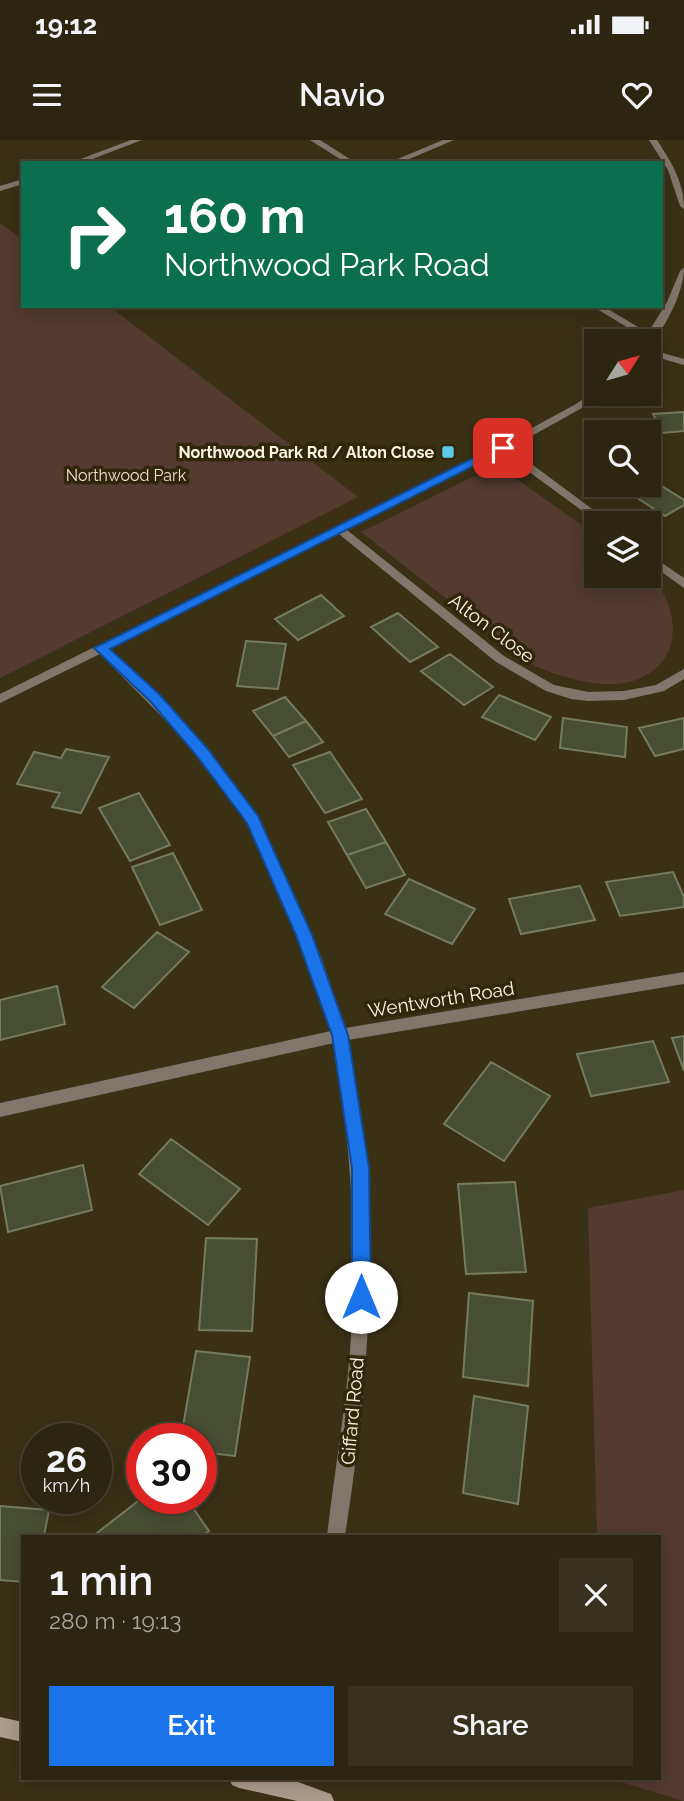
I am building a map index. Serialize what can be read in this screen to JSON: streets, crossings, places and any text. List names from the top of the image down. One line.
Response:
{"streets":{"street":["Alton Close","Wentworth Road","Giffard Road"]},"crossings":[["Wentworth Road","Giffard Road"]],"parks":["Northwood Park"],"places":{"transit":["Northwood Park Rd / Alton Close"]},"north":"top right","page":{"status":"19:12","header":"Navio","turn":["160 m","Northwood Park Road"],"speed":"26 km/h","limit":"30","heading":["1 min","280 m · 19:13"],"buttons":["Exit","Share"]}}
